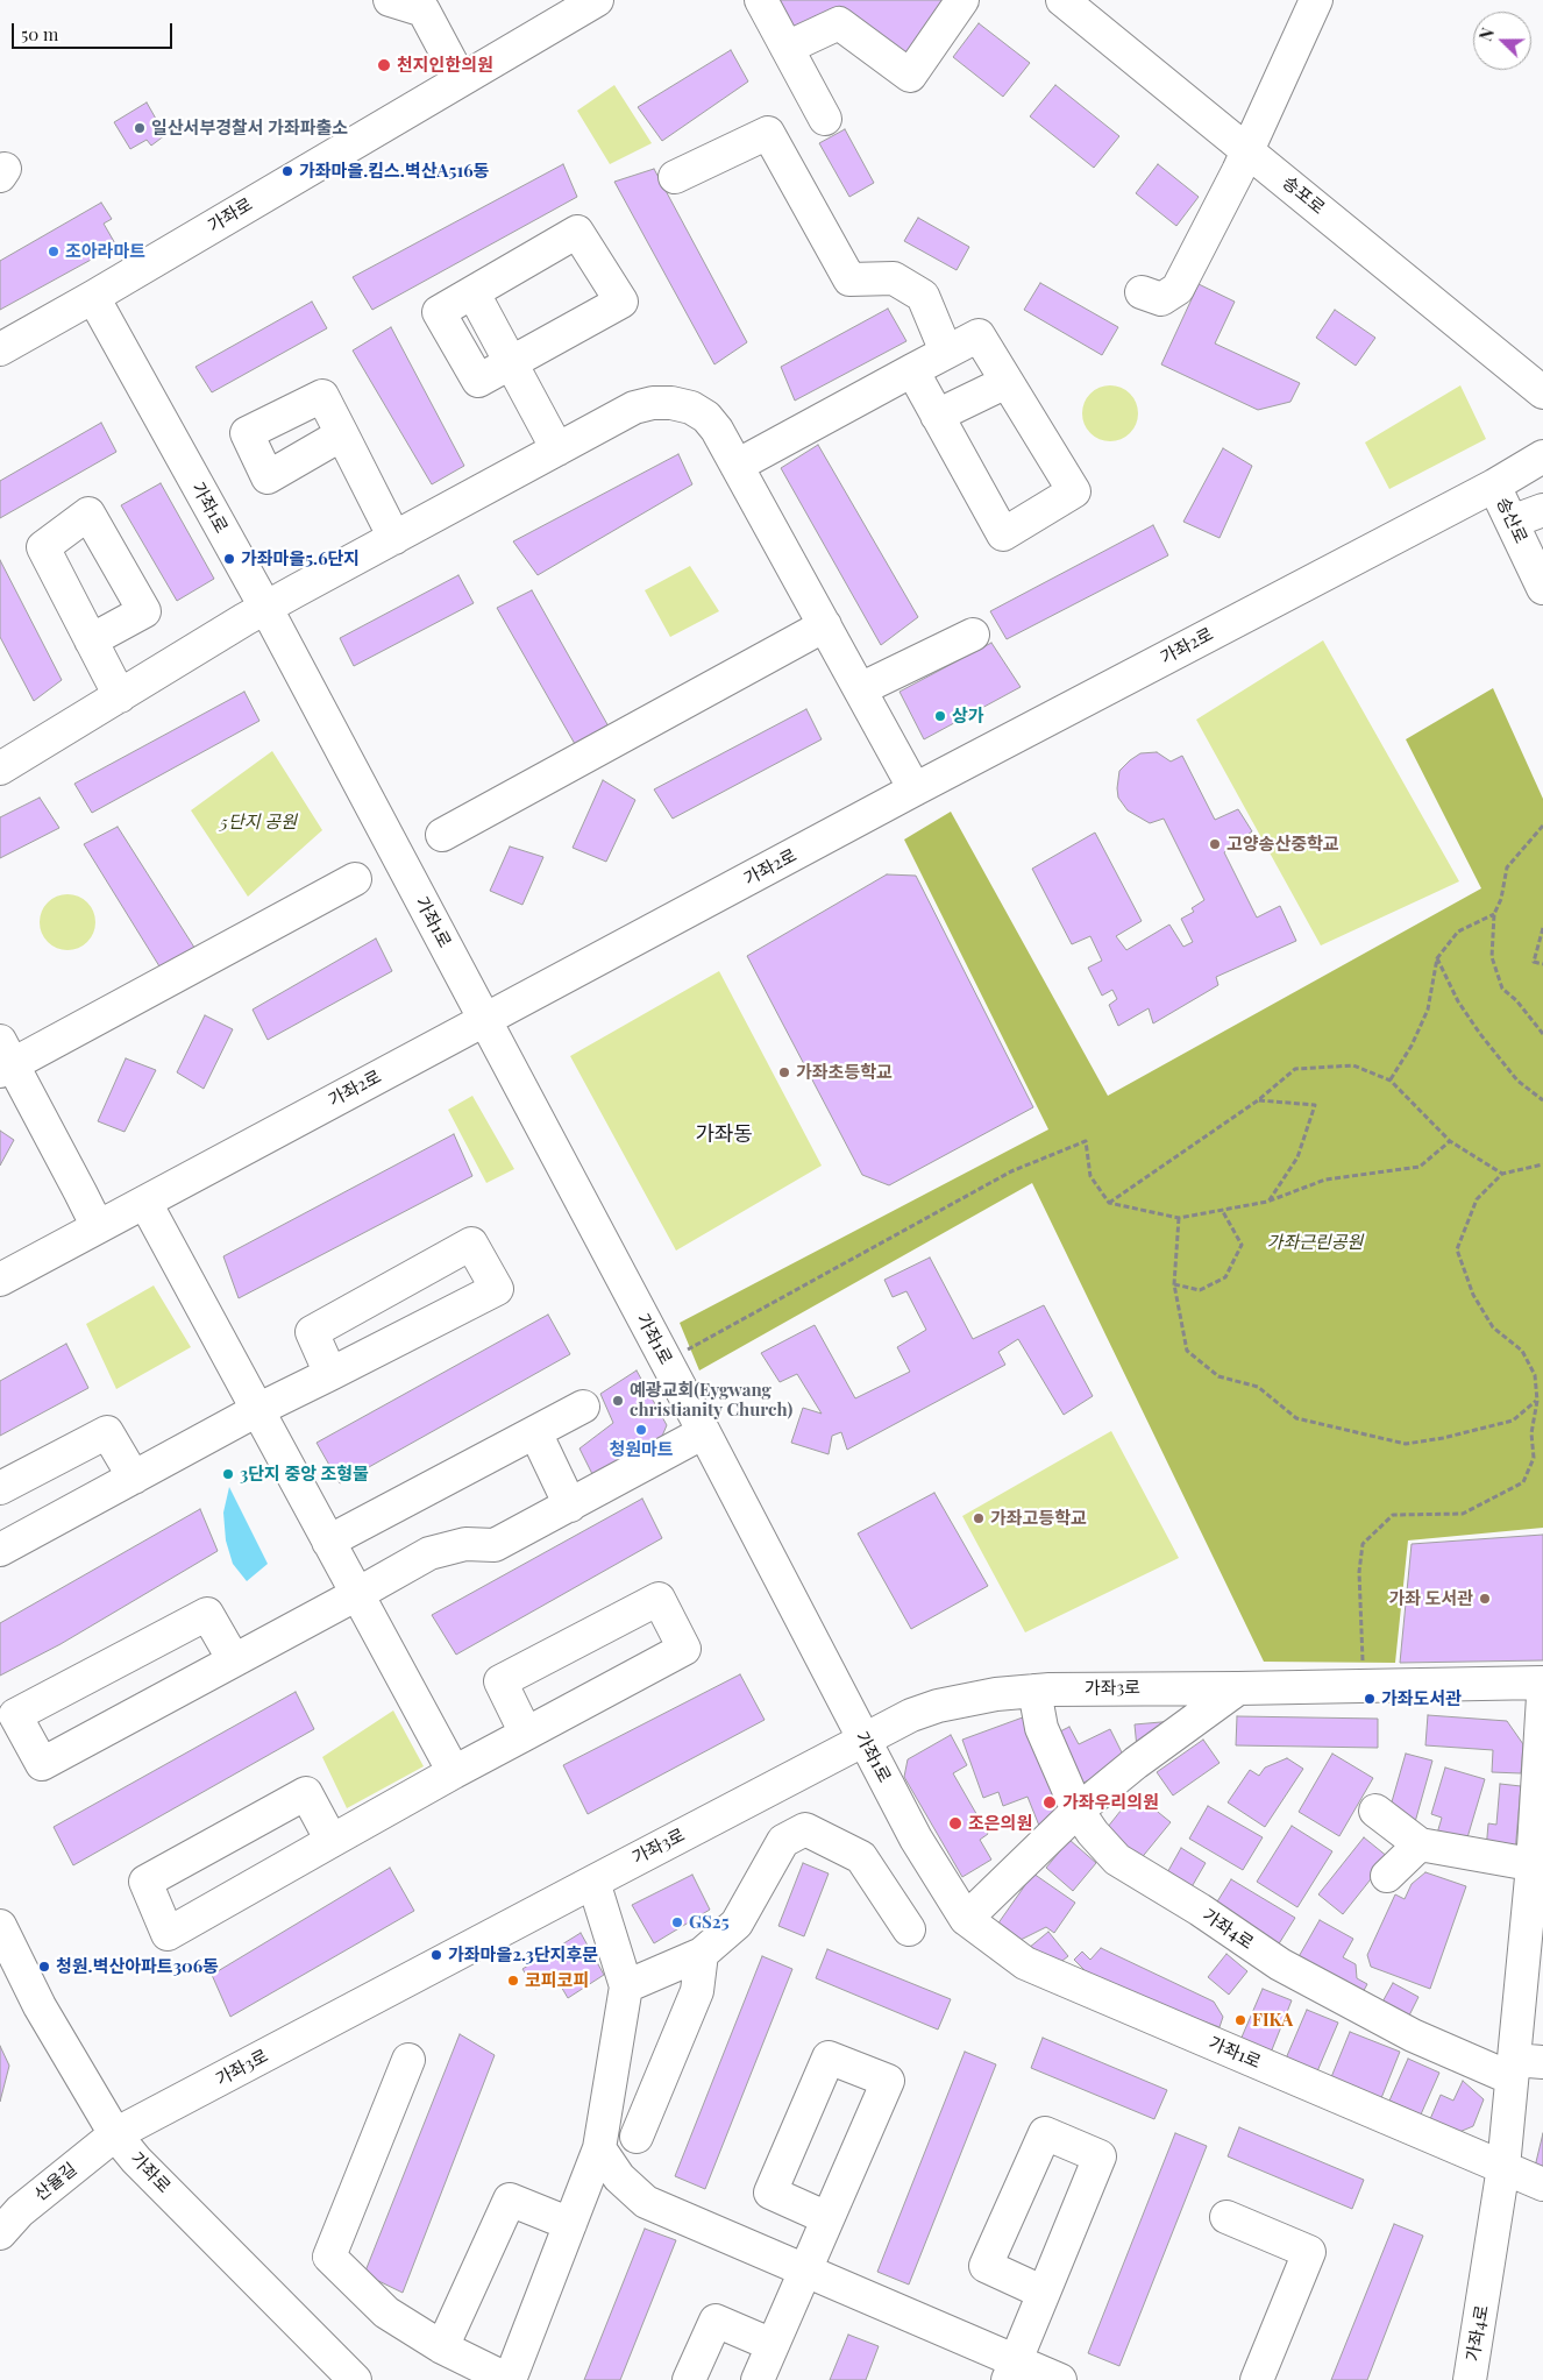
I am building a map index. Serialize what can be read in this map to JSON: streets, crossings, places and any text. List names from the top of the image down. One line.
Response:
{"streets":{"street":["송포로","가좌로","가좌1로","송산로","가좌2로","가좌3로","가좌4로","산율길"]},"crossings":[["가좌로","가좌1로"],["가좌로","가좌3로"],["가좌로","산율길"],["가좌1로","가좌2로"],["가좌1로","가좌3로"],["가좌1로","가좌4로"],["송산로","가좌2로"],["가좌3로","가좌4로"],["가좌3로","산율길"]],"districts":["가좌동"],"parks":["5단지 공원","가좌근린공원"],"places":["천지인한의원","일산서부경찰서 가좌파출소","가좌마을.킴스.벽산A516동","조아라마트","가좌마을5.6단지","상가","고양송산중학교","가좌초등학교","예광교회(Eygwang christianity Church)","청원마트","3단지 중앙 조형물","가좌고등학교","가좌 도서관","가좌도서관","가좌우리의원","조은의원","GS25","가좌마을2.3단지후문","청원.벽산아파트306동","코피코피","FIKA"],"scale_bar":"50 m","north":"left"}
